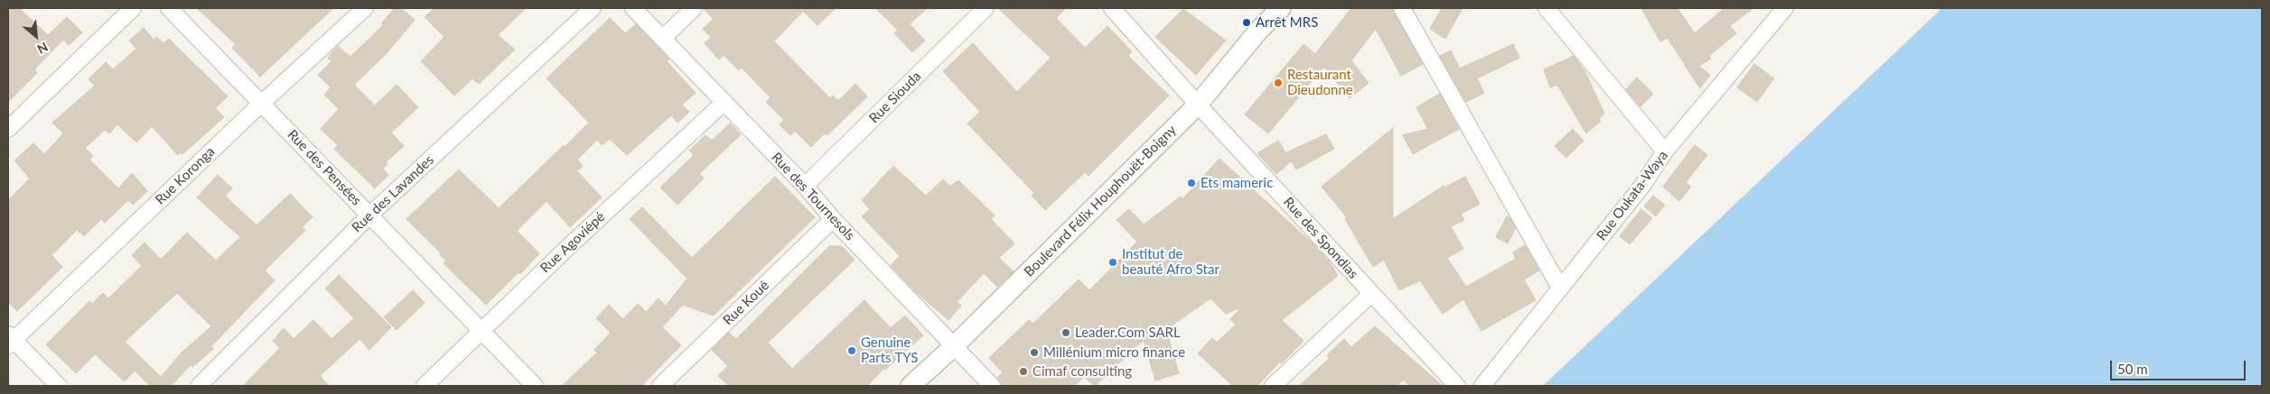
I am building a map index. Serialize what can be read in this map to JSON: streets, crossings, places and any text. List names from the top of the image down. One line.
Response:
{"streets":{"street":["Rue Siouda","Rue des Pensées","Rue Koronga","Rue des Lavandes","Rue Oukata-Waya","Rue des Tournesols","Boulevard Félix Houphouët-Boigny","Rue des Spondias","Rue Agoviépé","Rue Koué"]},"crossings":[["Rue Siouda","Rue des Tournesols"],["Rue des Pensées","Rue Koronga"],["Rue des Pensées","Rue des Lavandes"],["Rue des Pensées","Rue Agoviépé"],["Rue des Tournesols","Boulevard Félix Houphouët-Boigny"],["Rue des Tournesols","Rue Agoviépé"],["Rue des Tournesols","Rue Koué"],["Boulevard Félix Houphouët-Boigny","Rue des Spondias"]],"places":["Arrêt MRS","Restaurant Dieudonne","Ets mameric","Institut de beauté Afro Star","Leader.Com SARL","Genuine Parts TYS","Millénium micro finance","Cimaf consulting"],"scale_bar":"50 m","north":"bottom right"}
